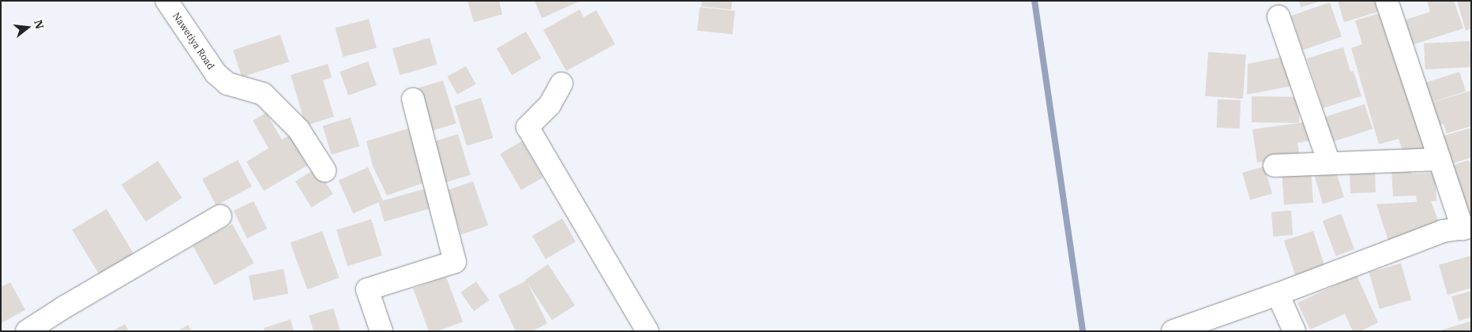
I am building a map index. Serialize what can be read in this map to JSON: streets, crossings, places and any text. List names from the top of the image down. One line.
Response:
{"streets":{"street":["Nawetiya Road"]},"north":"right"}
